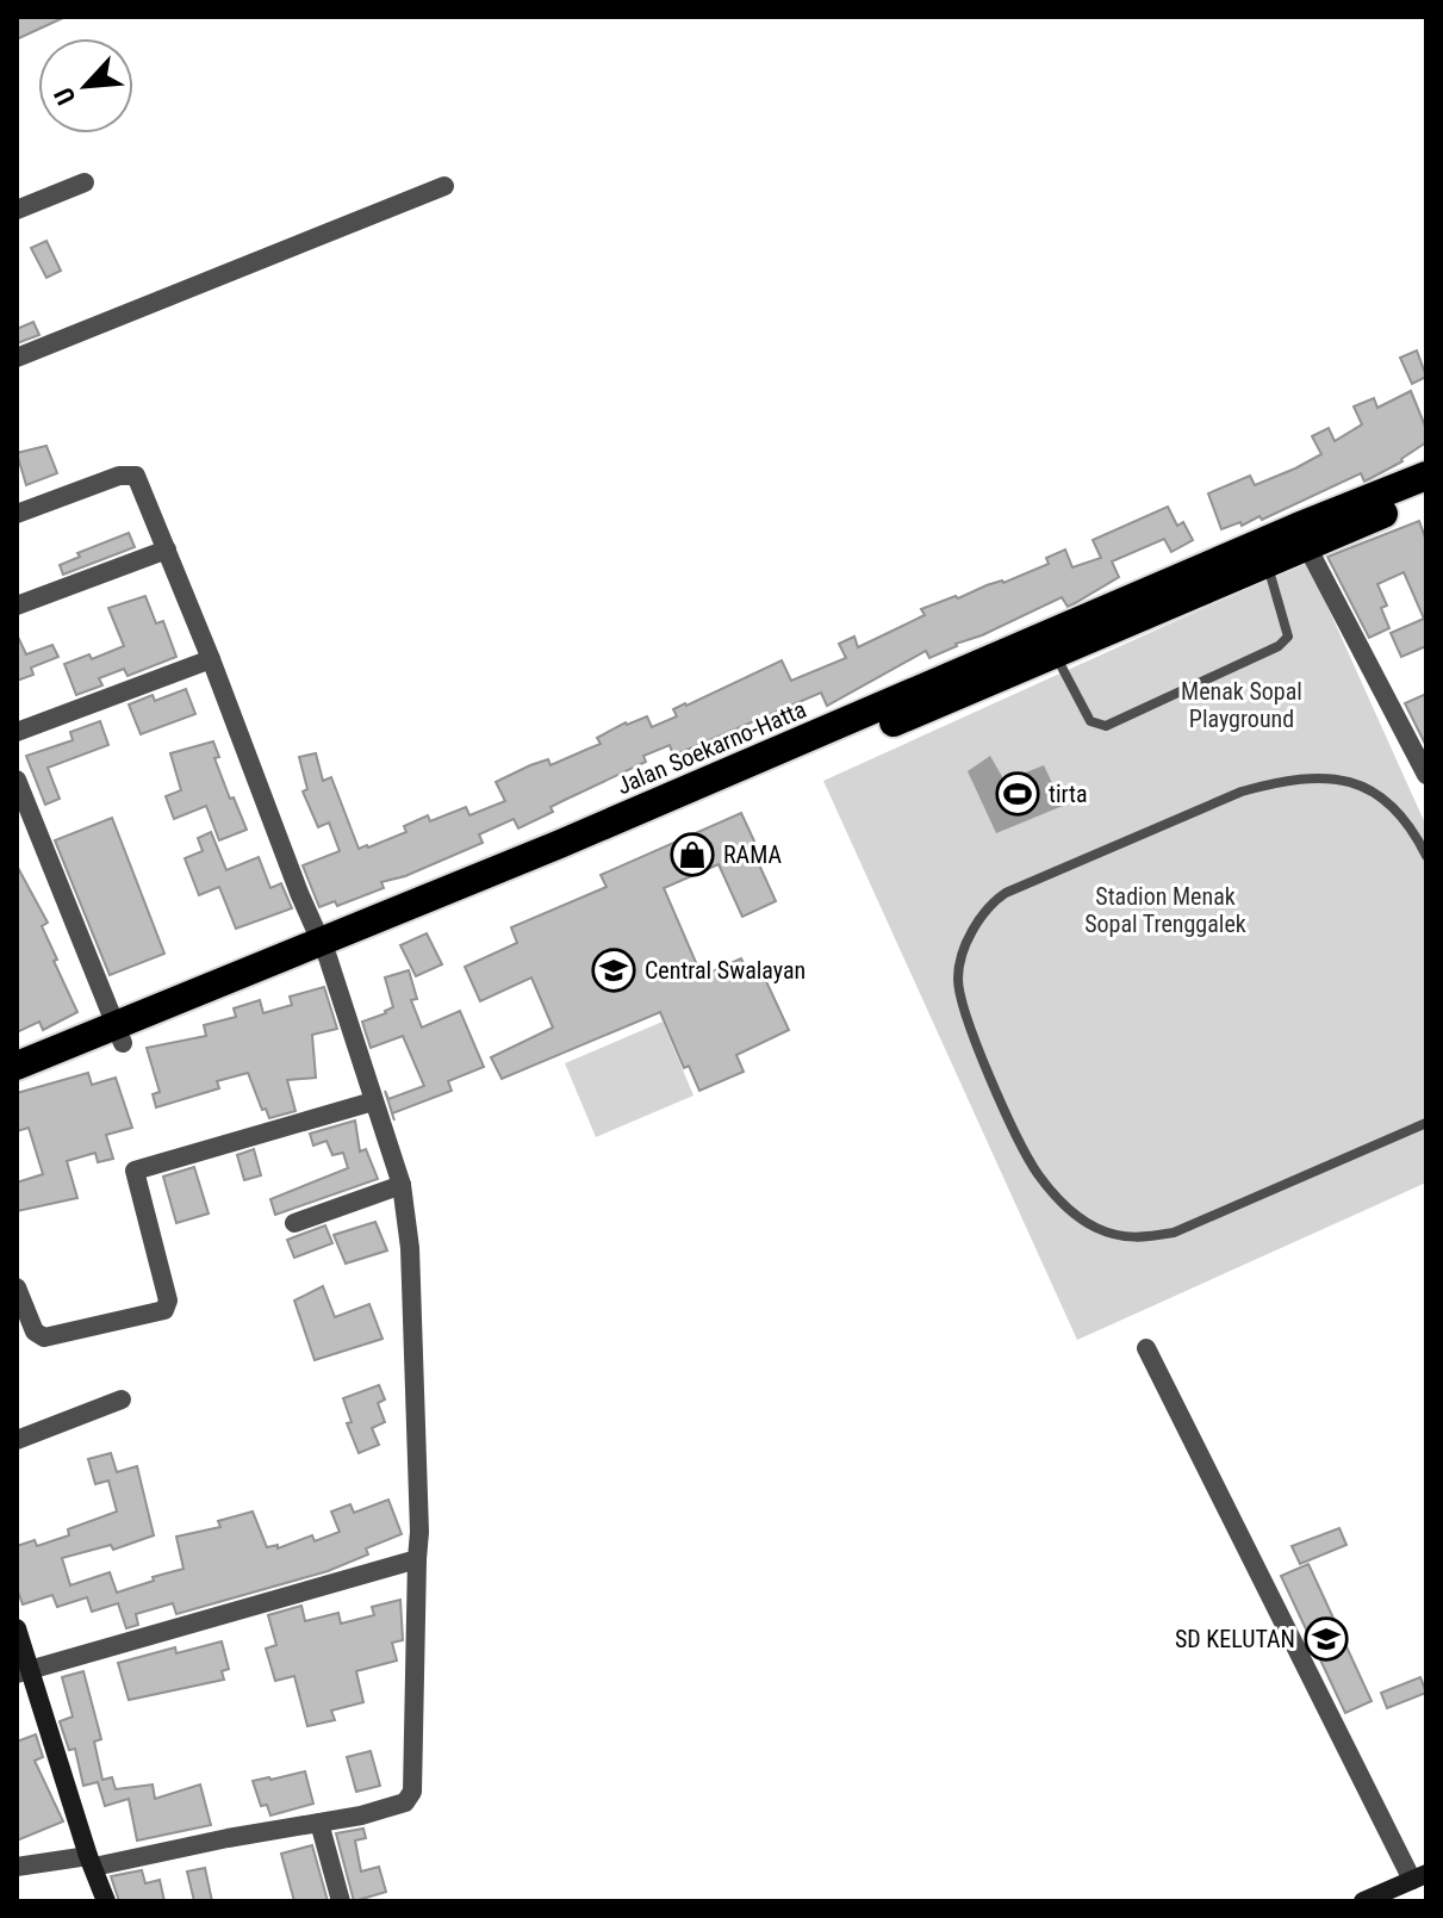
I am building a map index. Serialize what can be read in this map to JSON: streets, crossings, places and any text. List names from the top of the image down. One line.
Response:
{"streets":{"highway":["Jalan Soekarno-Hatta"]},"parks":["Menak Sopal Playground","Stadion Menak Sopal Trenggalek"],"places":{"sports":["tirta"],"shop":["RAMA"],"school or university":["Central Swalayan","SD KELUTAN"]},"north":"bottom left"}
